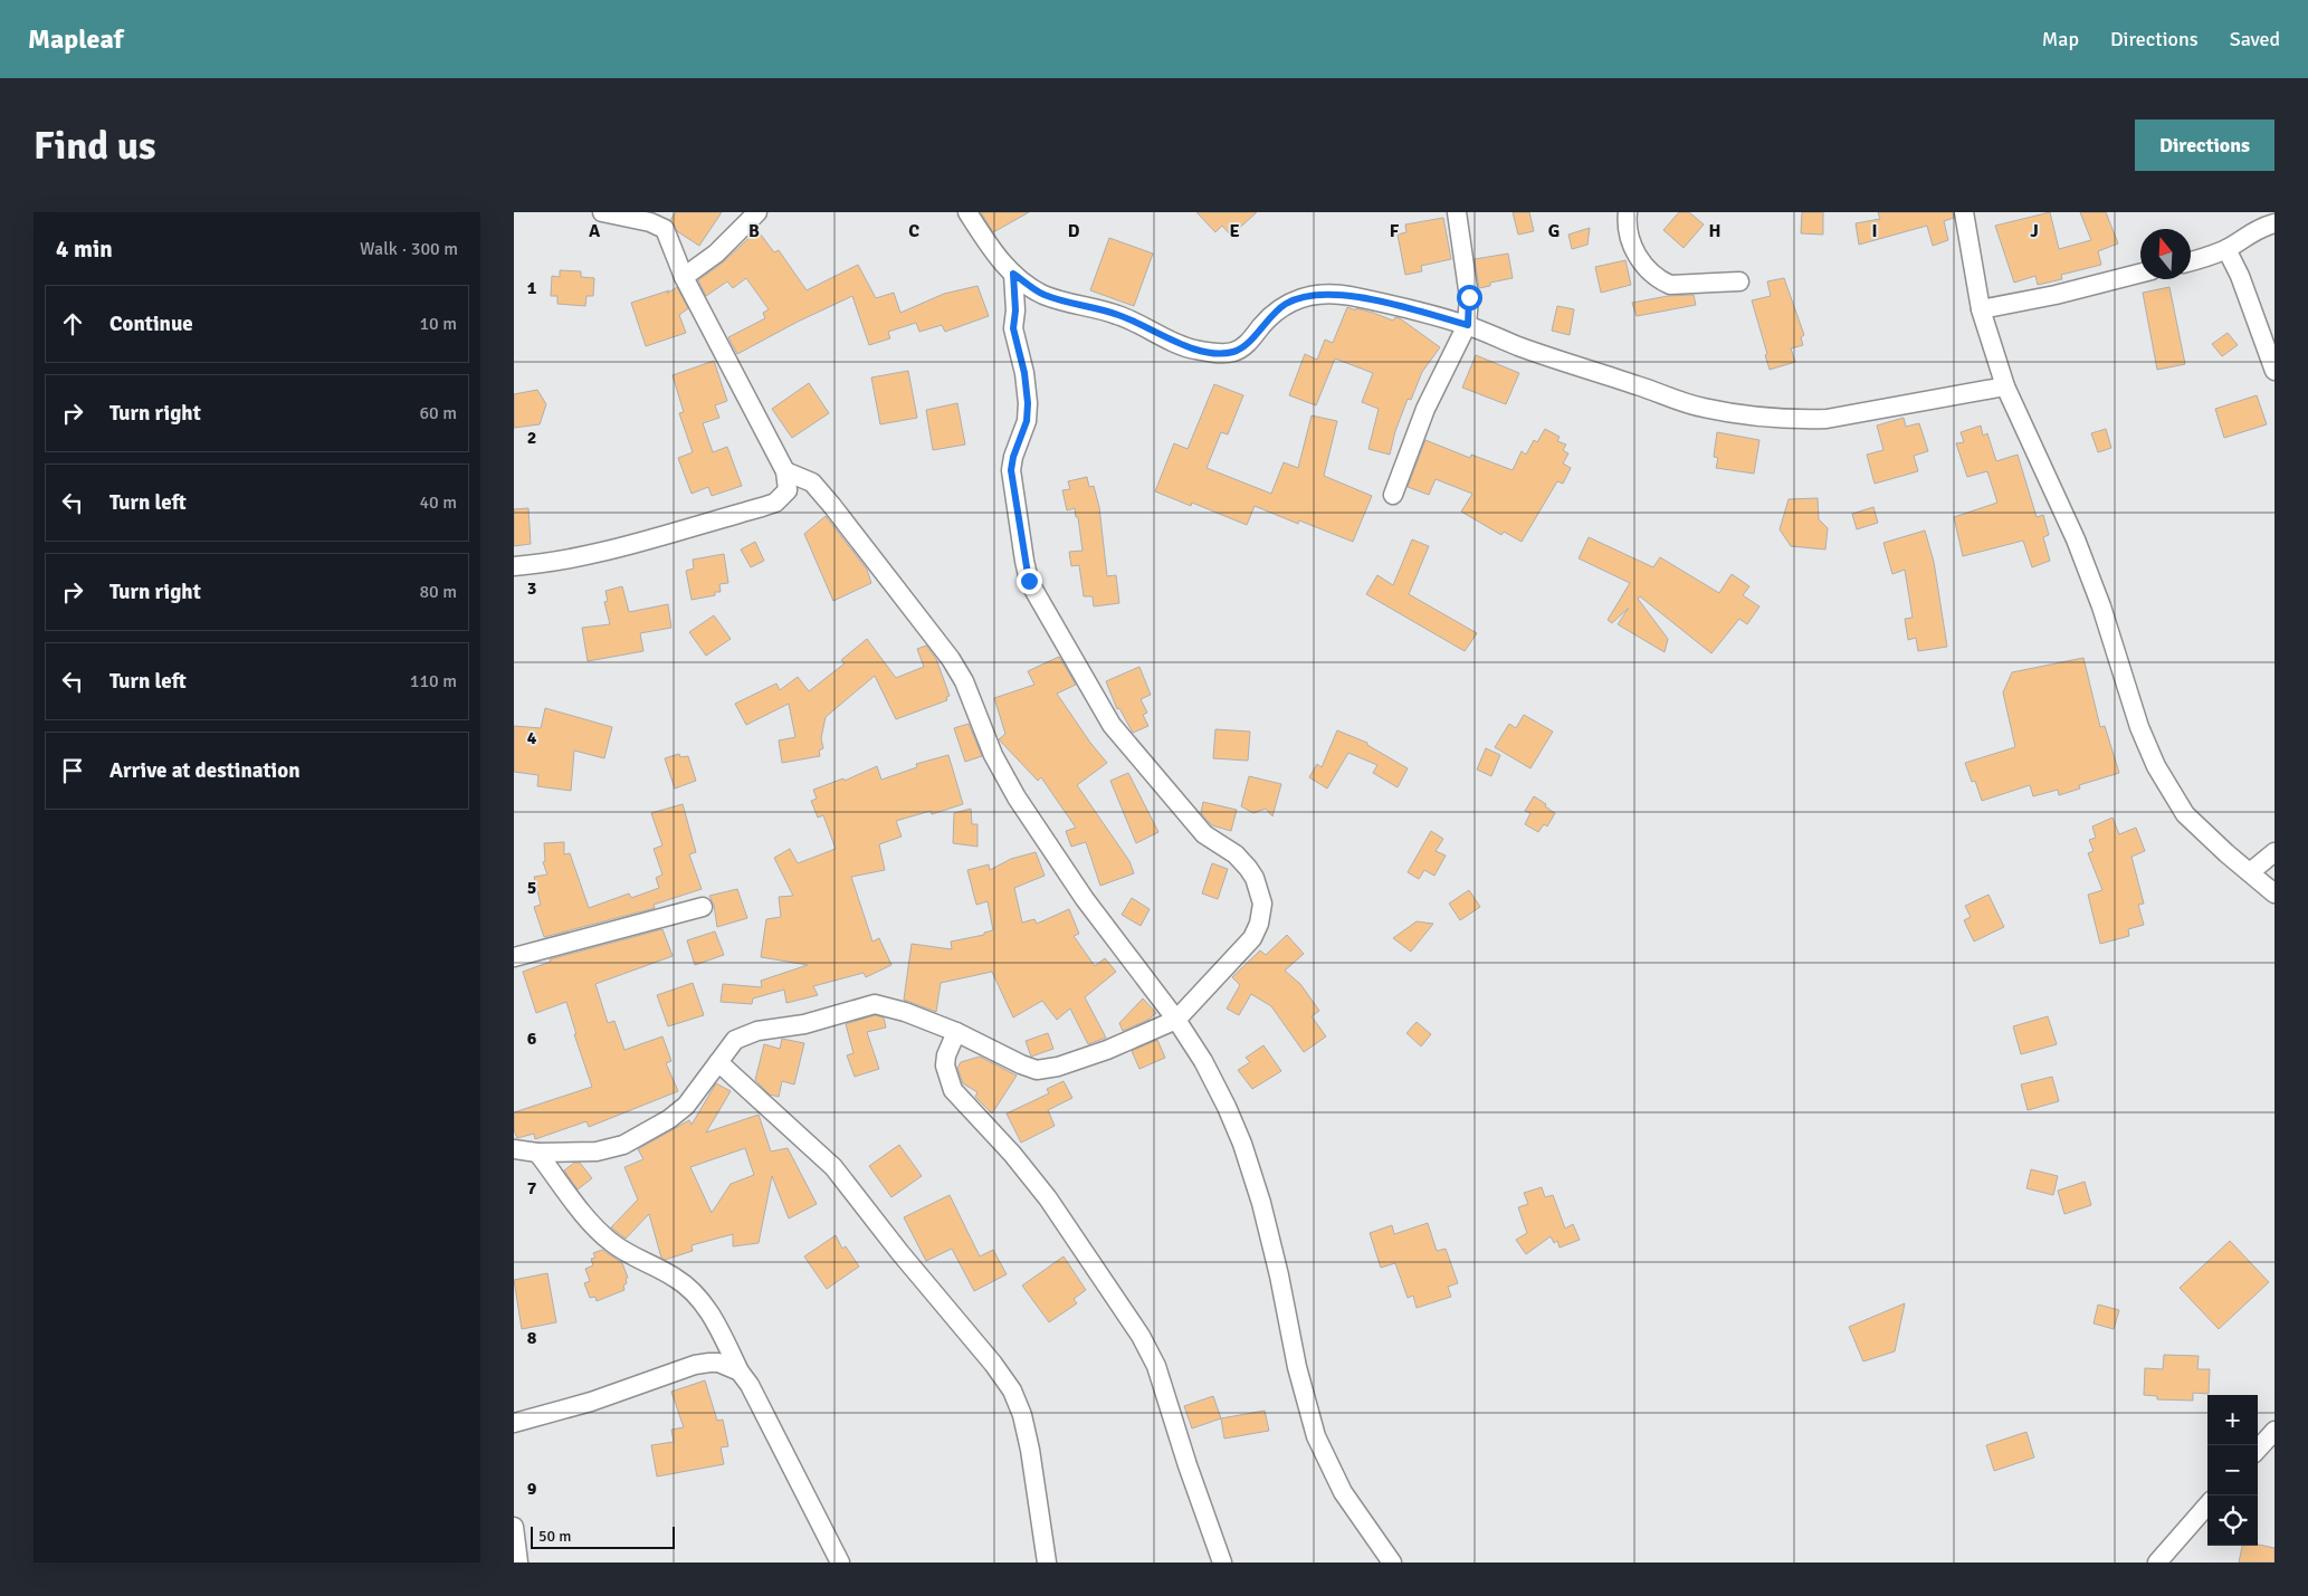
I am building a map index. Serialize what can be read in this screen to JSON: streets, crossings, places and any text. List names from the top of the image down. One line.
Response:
{"scale_bar":"50 m","north":"top","page":{"header":"Mapleaf","nav":["Map","Directions","Saved"],"buttons":"Directions","title":"Find us","heading":["4 min","Walk · 300 m"],"list":[["Continue","10 m"],["Turn right","60 m"],["Turn left","40 m"],["Turn right","80 m"],["Turn left","110 m"],"Arrive at destination"],"map_buttons":["+","−"],"scale":"50 m"},"grid":{"columns":["A","B","C","D","E","F","G","H","I","J"],"rows":["1","2","3","4","5","6","7","8","9"]}}
